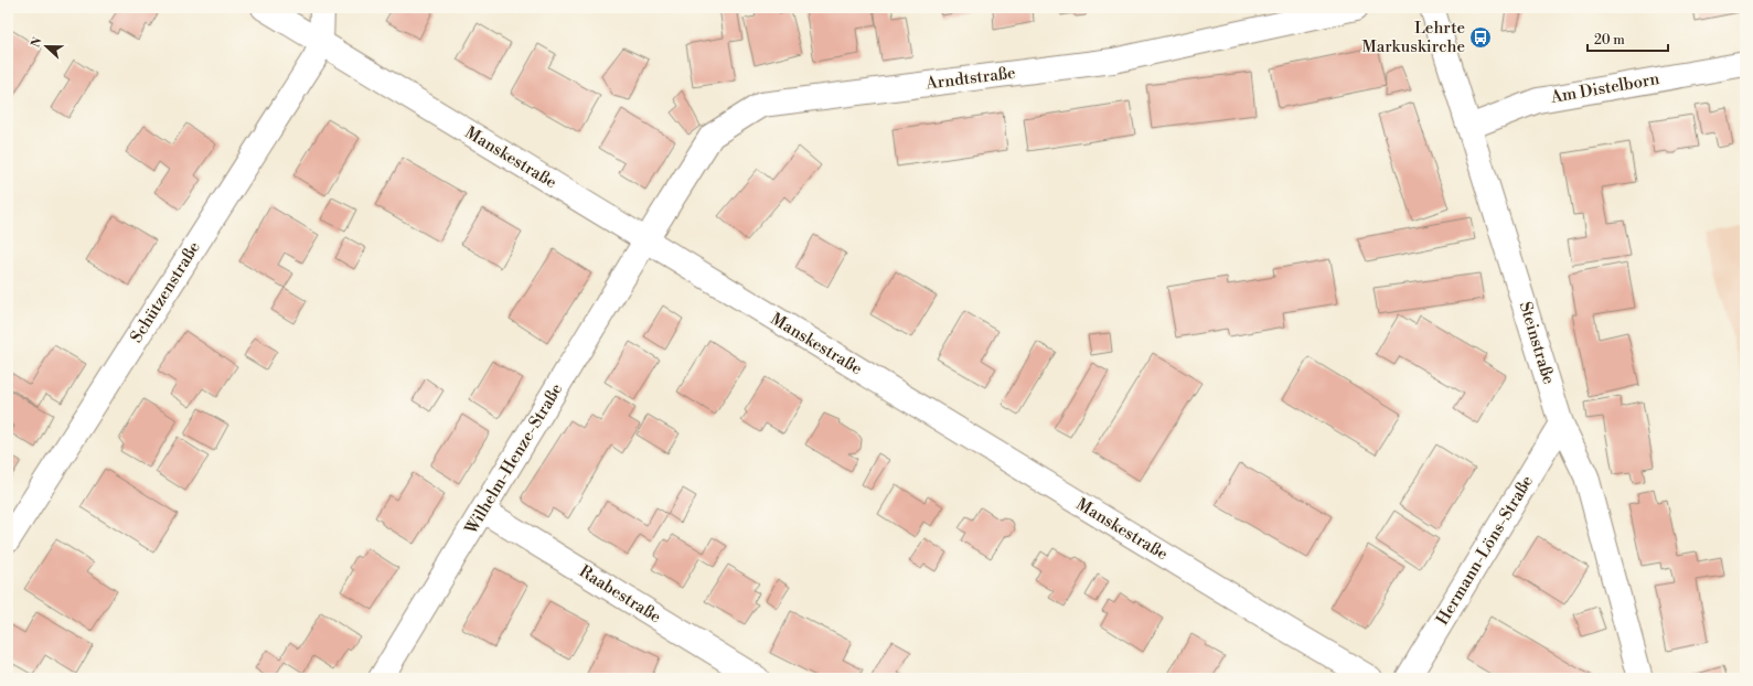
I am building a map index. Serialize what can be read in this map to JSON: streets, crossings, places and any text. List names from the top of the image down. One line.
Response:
{"streets":{"street":["Arndtstraße","Am Distelborn","Manskestraße","Schützenstraße","Steinstraße","Wilhelm-Henze-Straße","Hermann-Löns-Straße","Raabestraße"]},"crossings":[["Arndtstraße","Manskestraße"],["Arndtstraße","Wilhelm-Henze-Straße"],["Am Distelborn","Steinstraße"],["Manskestraße","Schützenstraße"],["Manskestraße","Wilhelm-Henze-Straße"],["Steinstraße","Hermann-Löns-Straße"],["Wilhelm-Henze-Straße","Raabestraße"]],"places":{"bus stop":["Lehrte Markuskirche"]},"scale_bar":"20 m","north":"left"}
